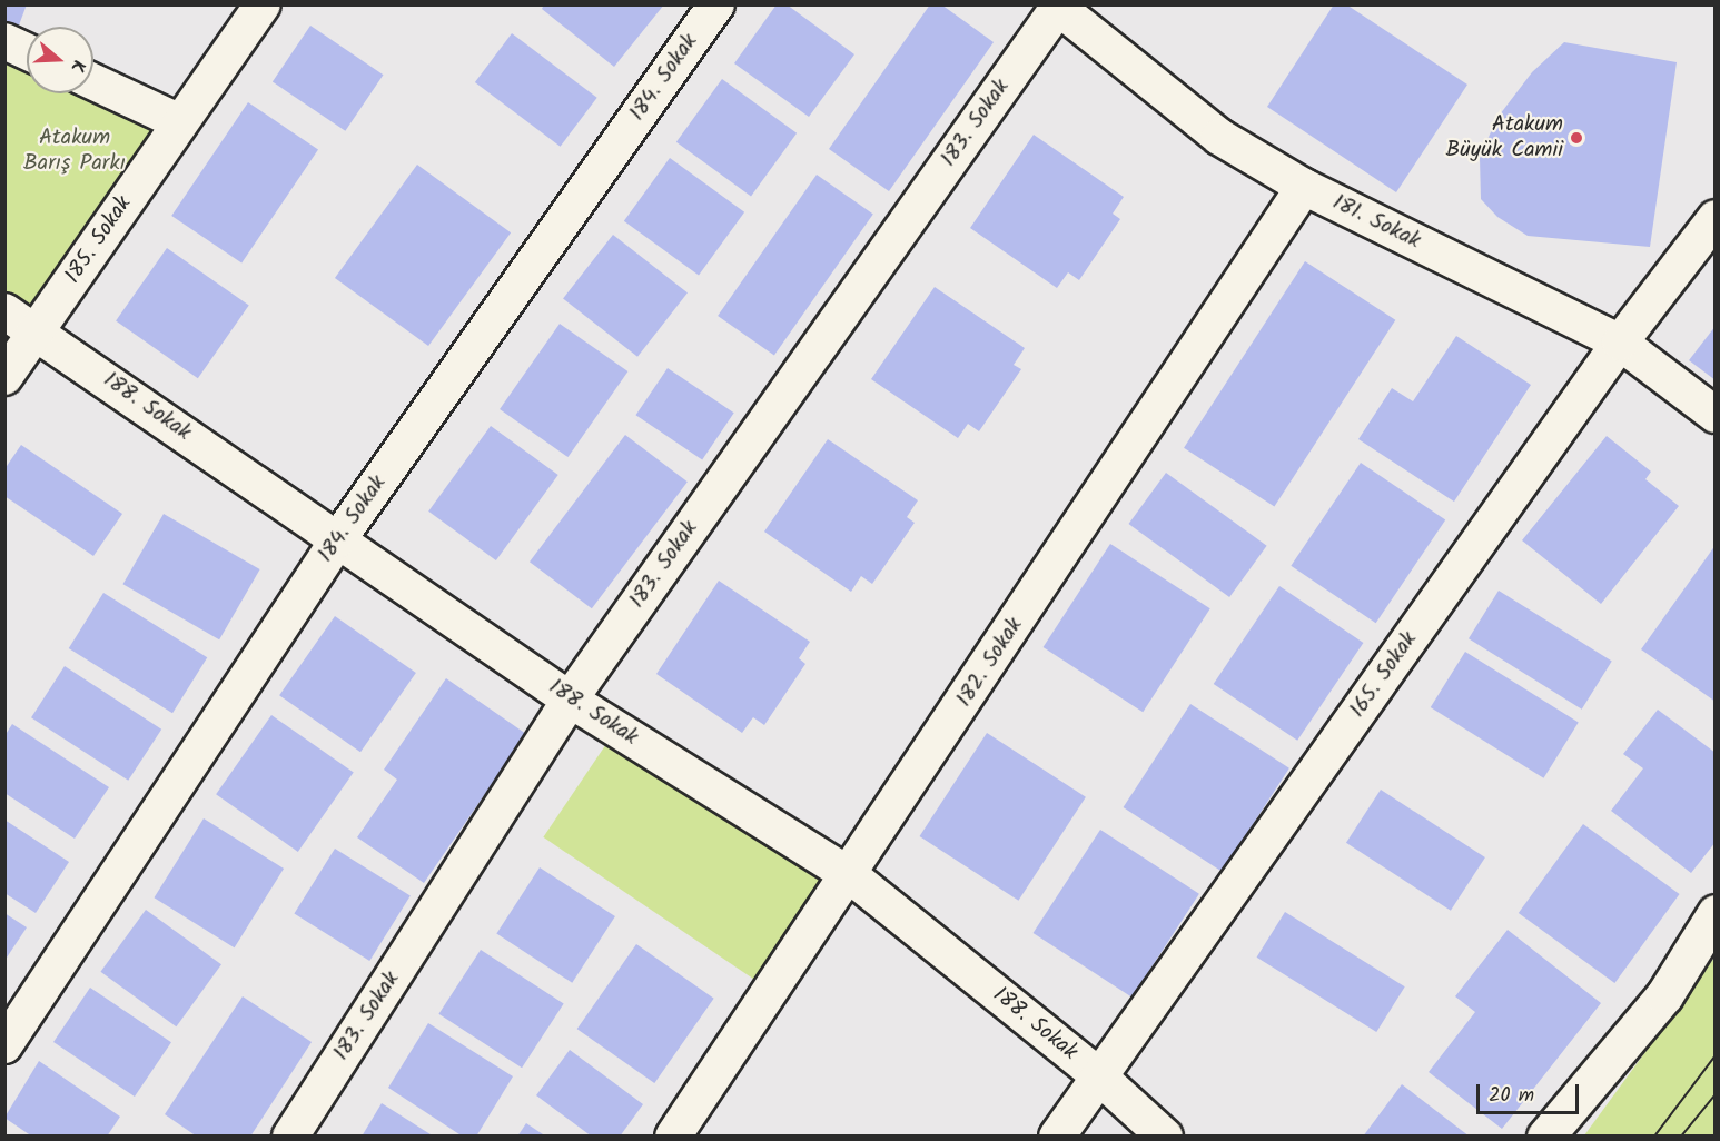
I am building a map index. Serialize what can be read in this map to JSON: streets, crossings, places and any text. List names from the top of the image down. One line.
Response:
{"streets":{"street":["184. Sokak","183. Sokak","181. Sokak","185. Sokak","188. Sokak","182. Sokak","165. Sokak"]},"crossings":[["184. Sokak","188. Sokak"],["183. Sokak","181. Sokak"],["183. Sokak","188. Sokak"],["181. Sokak","182. Sokak"],["181. Sokak","165. Sokak"],["185. Sokak","188. Sokak"],["188. Sokak","182. Sokak"],["188. Sokak","165. Sokak"]],"parks":["Atakum Barış Parkı"],"places":["Atakum Büyük Camii"],"scale_bar":"20 m","north":"right"}
